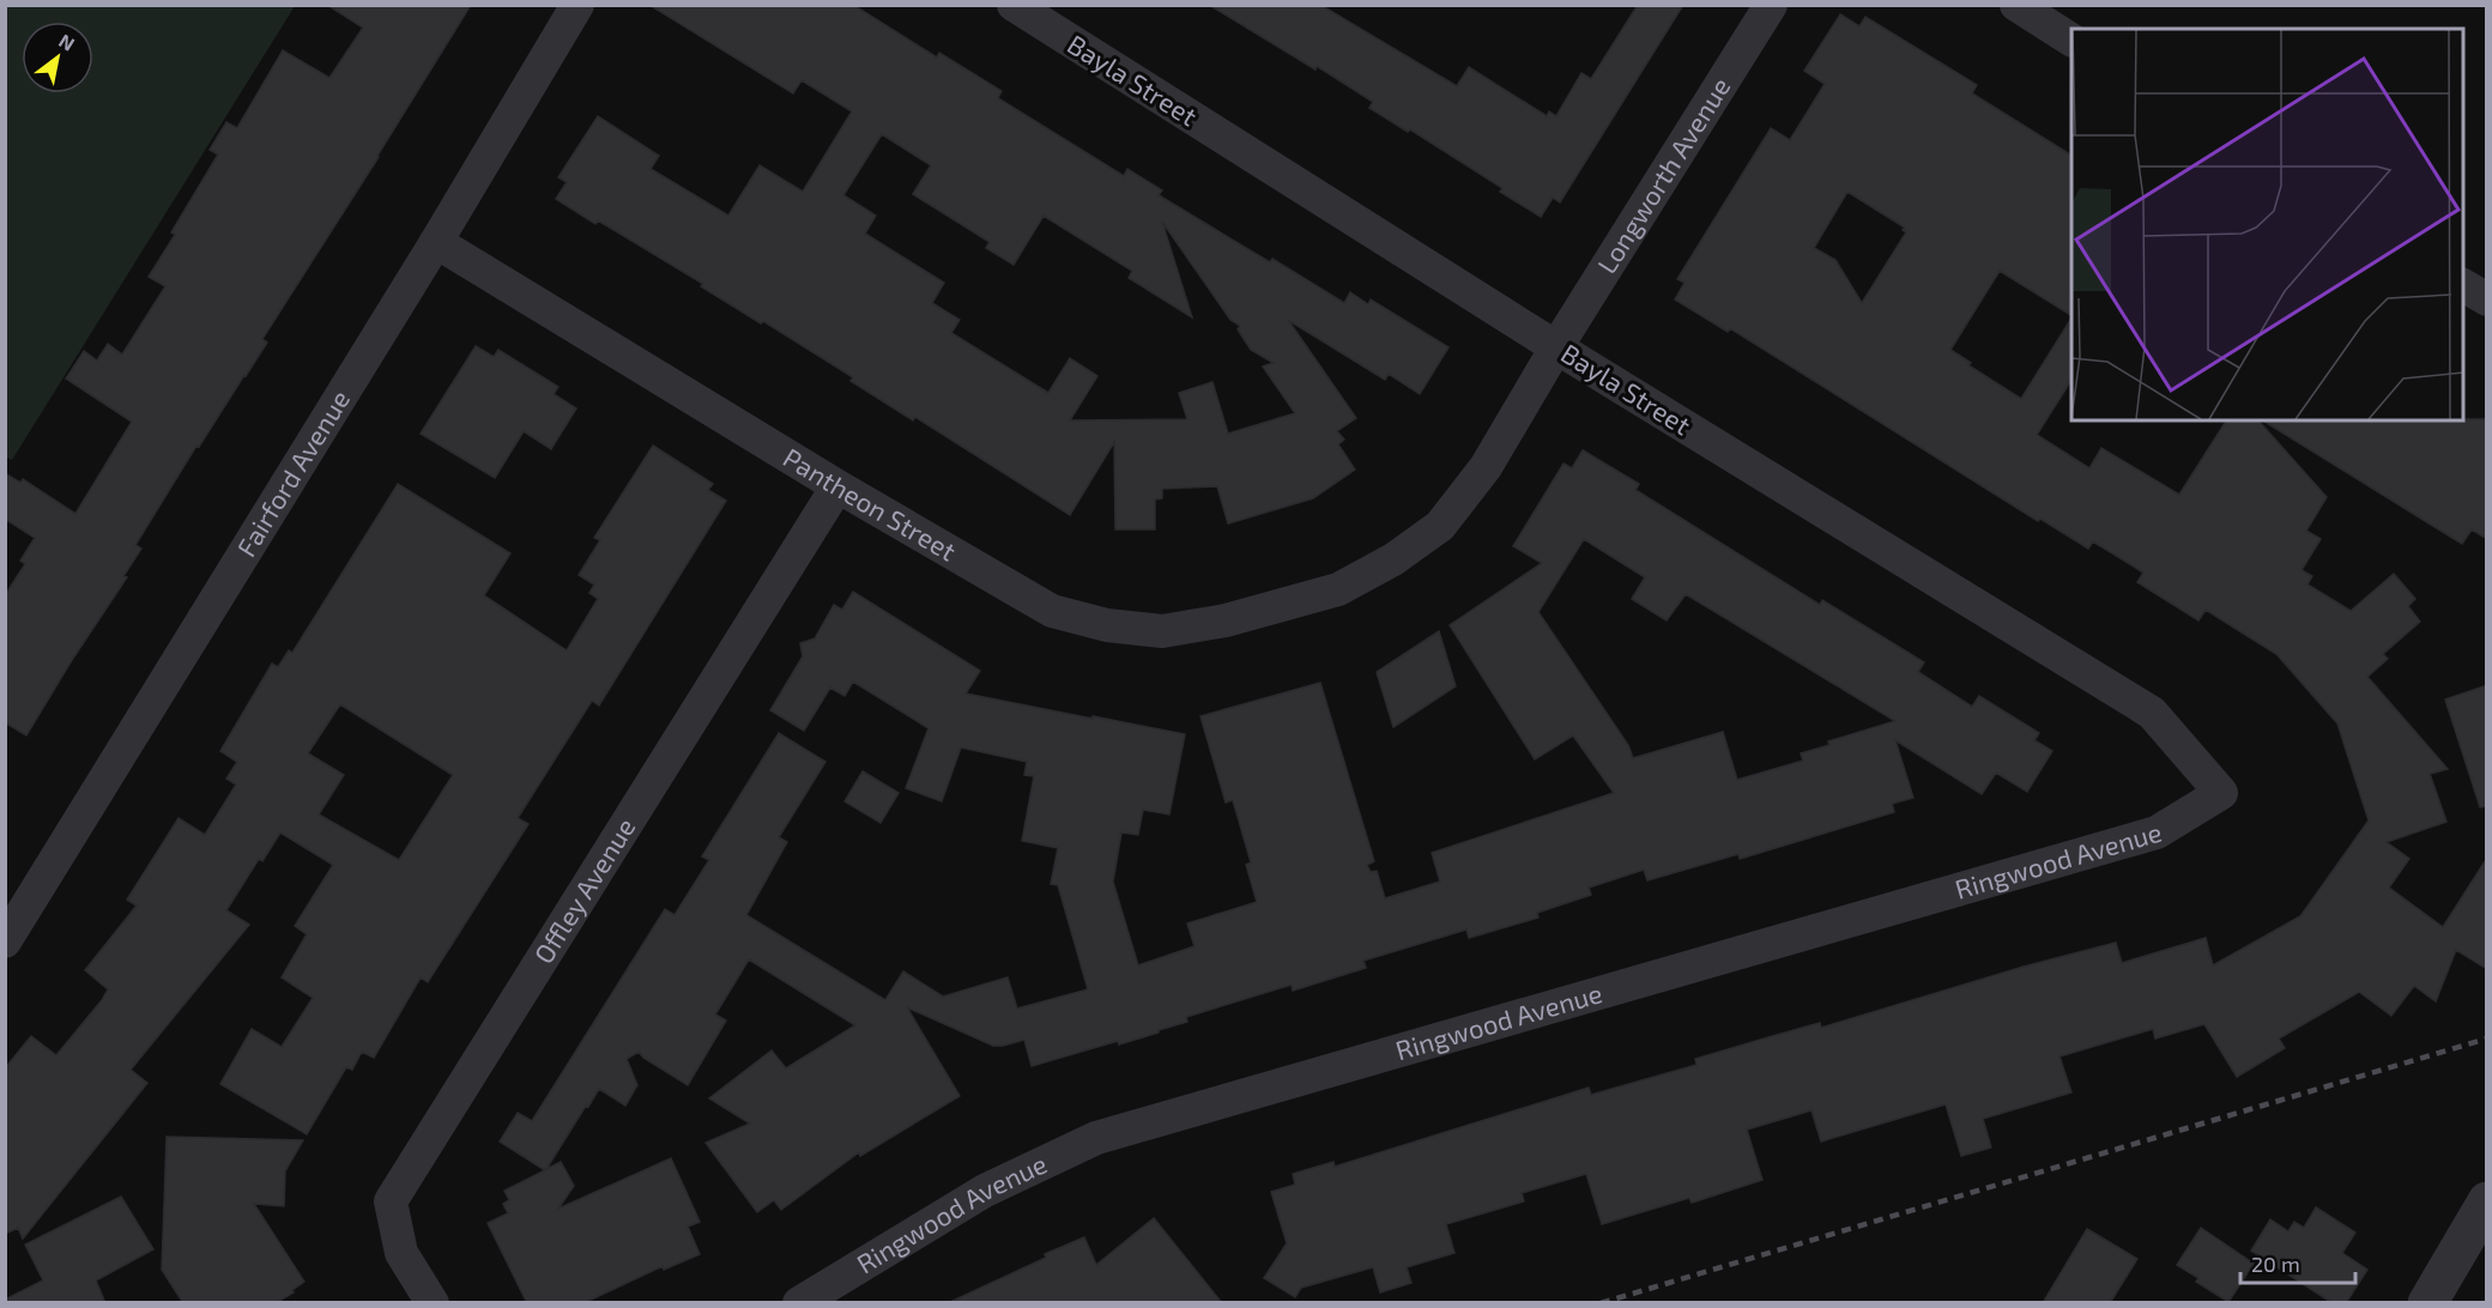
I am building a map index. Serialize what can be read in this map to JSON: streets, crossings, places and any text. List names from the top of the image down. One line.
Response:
{"streets":{"street":["Bayla Street","Longworth Avenue","Fairford Avenue","Pantheon Street","Ringwood Avenue","Offley Avenue"]},"crossings":[["Bayla Street","Longworth Avenue"],["Bayla Street","Ringwood Avenue"],["Longworth Avenue","Pantheon Street"],["Fairford Avenue","Pantheon Street"],["Pantheon Street","Offley Avenue"]],"scale_bar":"20 m","north":"top right"}
